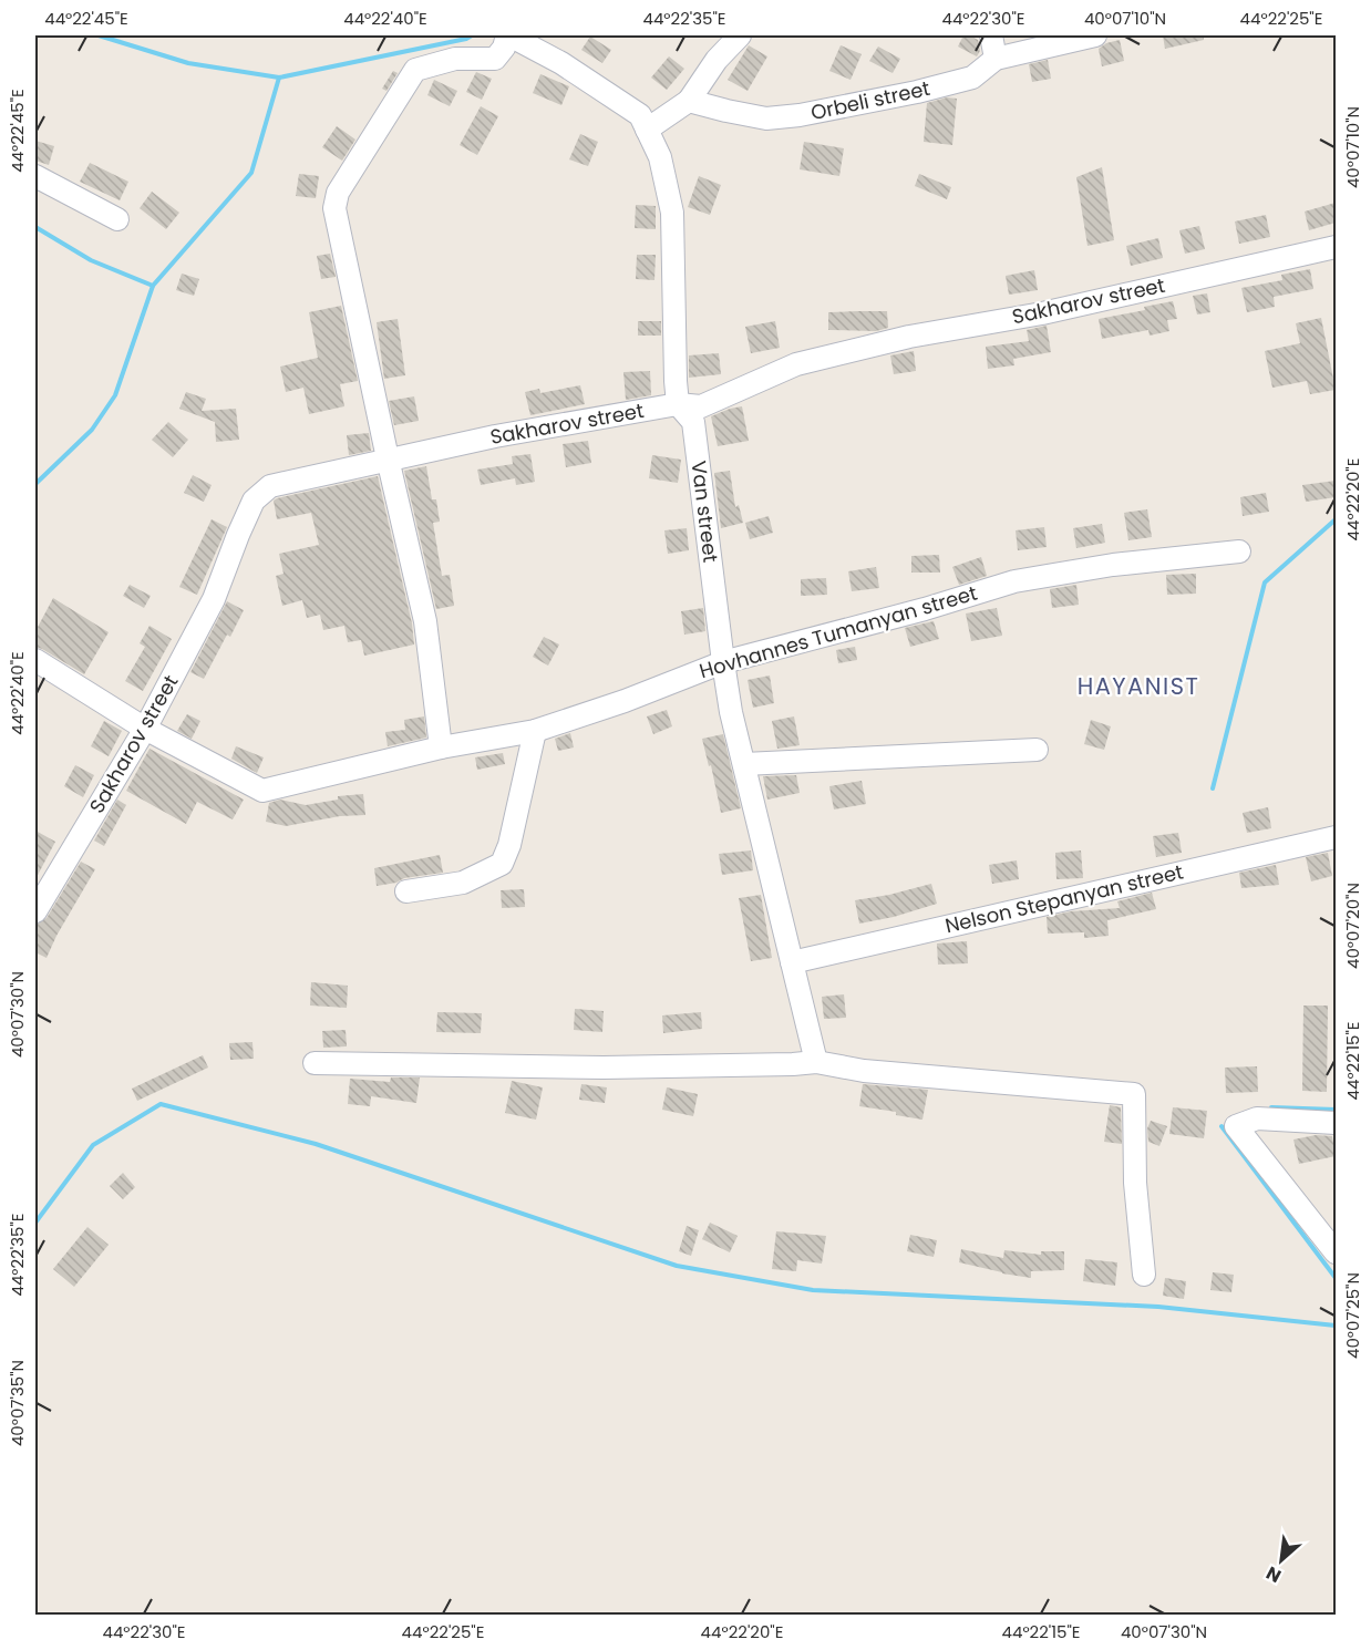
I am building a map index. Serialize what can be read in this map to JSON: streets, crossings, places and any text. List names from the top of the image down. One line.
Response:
{"streets":{"street":["Orbeli street","Sakharov street","Van street","Hovhannes Tumanyan street","Nelson Stepanyan street"]},"crossings":[["Sakharov street","Van street"],["Sakharov street","Hovhannes Tumanyan street"],["Van street","Hovhannes Tumanyan street"],["Van street","Nelson Stepanyan street"]],"districts":["HAYANIST"],"north":"bottom left","coordinates":["44°22'45\"E","44°22'40\"E","44°22'35\"E","44°22'30\"E","40°07'10\"N","44°22'25\"E","44°22'20\"E","40°07'20\"N","40°07'30\"N","44°22'15\"E","40°07'25\"N","40°07'35\"N"]}
